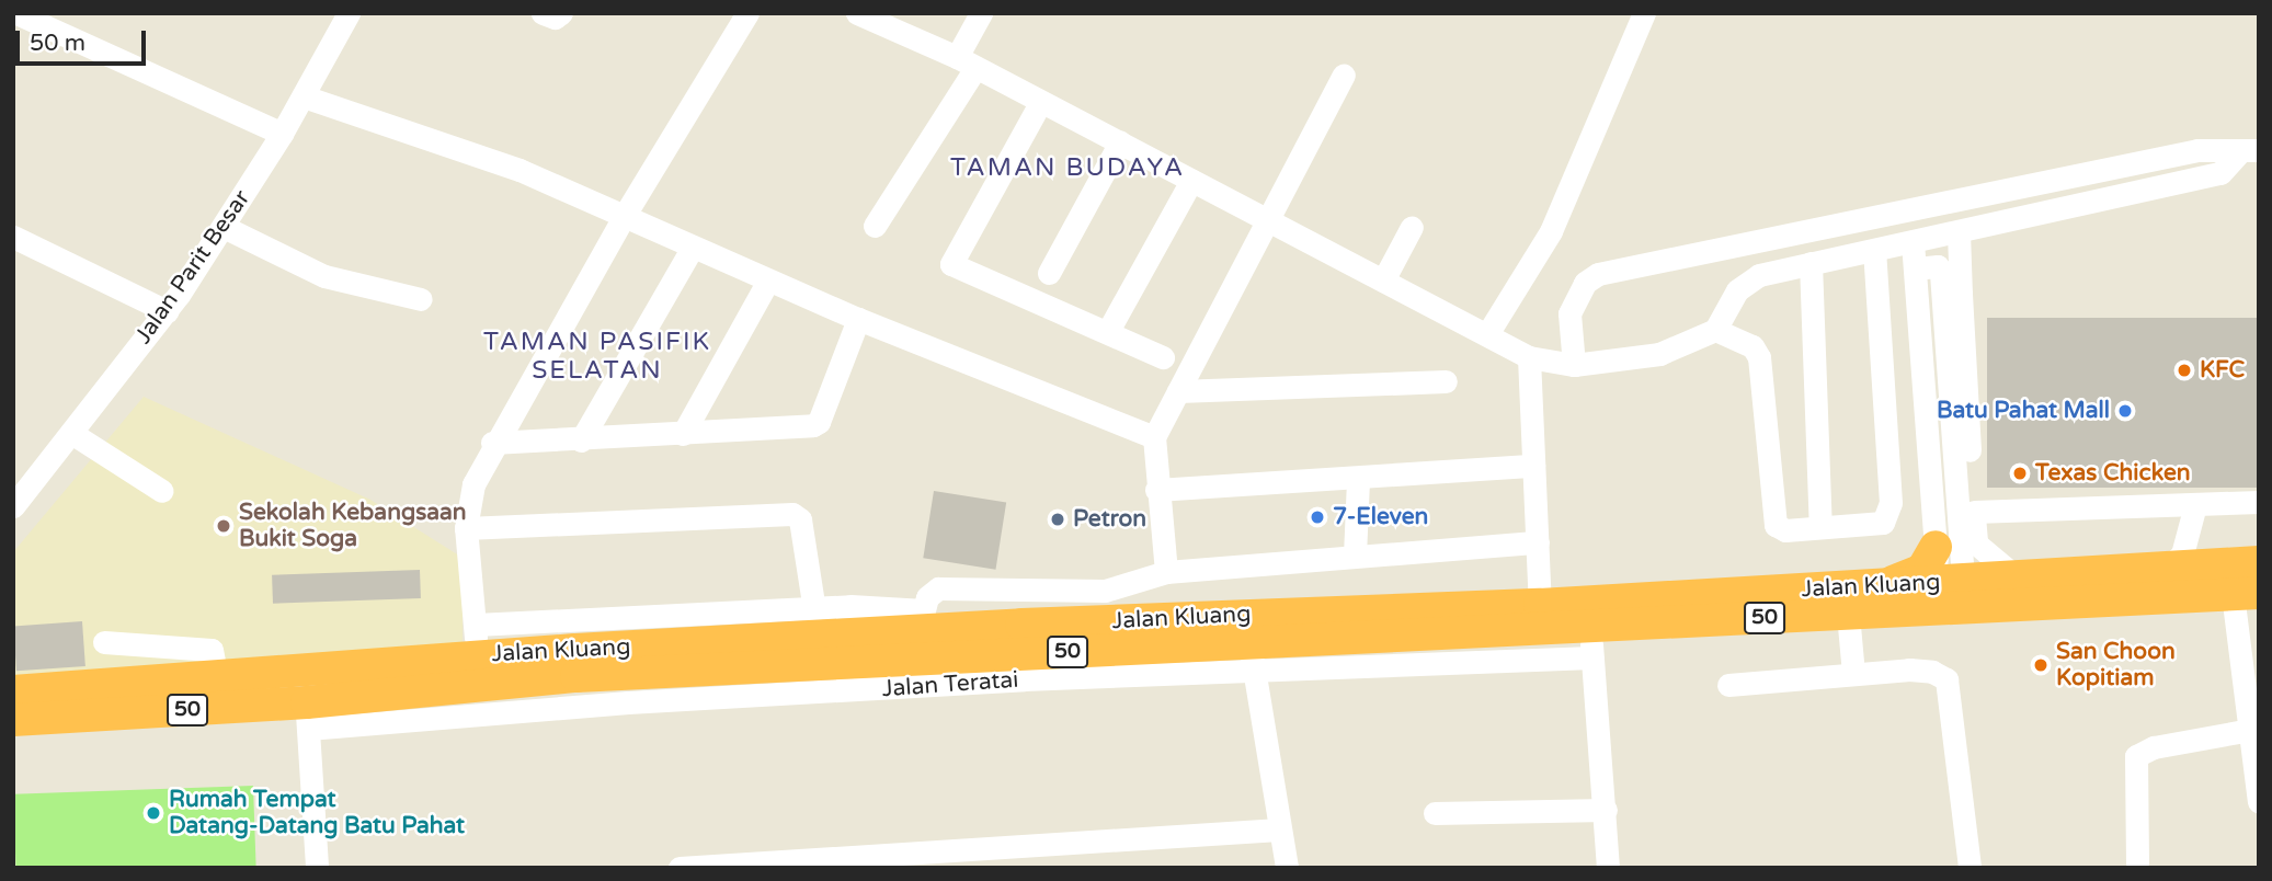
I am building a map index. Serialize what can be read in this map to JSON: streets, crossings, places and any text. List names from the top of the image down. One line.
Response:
{"streets":{"highway":["Jalan Kluang","50"],"street":["Jalan Parit Besar"]},"districts":["TAMAN BUDAYA","TAMAN PASIFIK SELATAN"],"places":["KFC","Batu Pahat Mall","Texas Chicken","7-Eleven","Petron","Sekolah Kebangsaan Bukit Soga","San Choon Kopitiam","Rumah Tempat Datang-Datang Batu Pahat"],"scale_bar":"50 m"}
